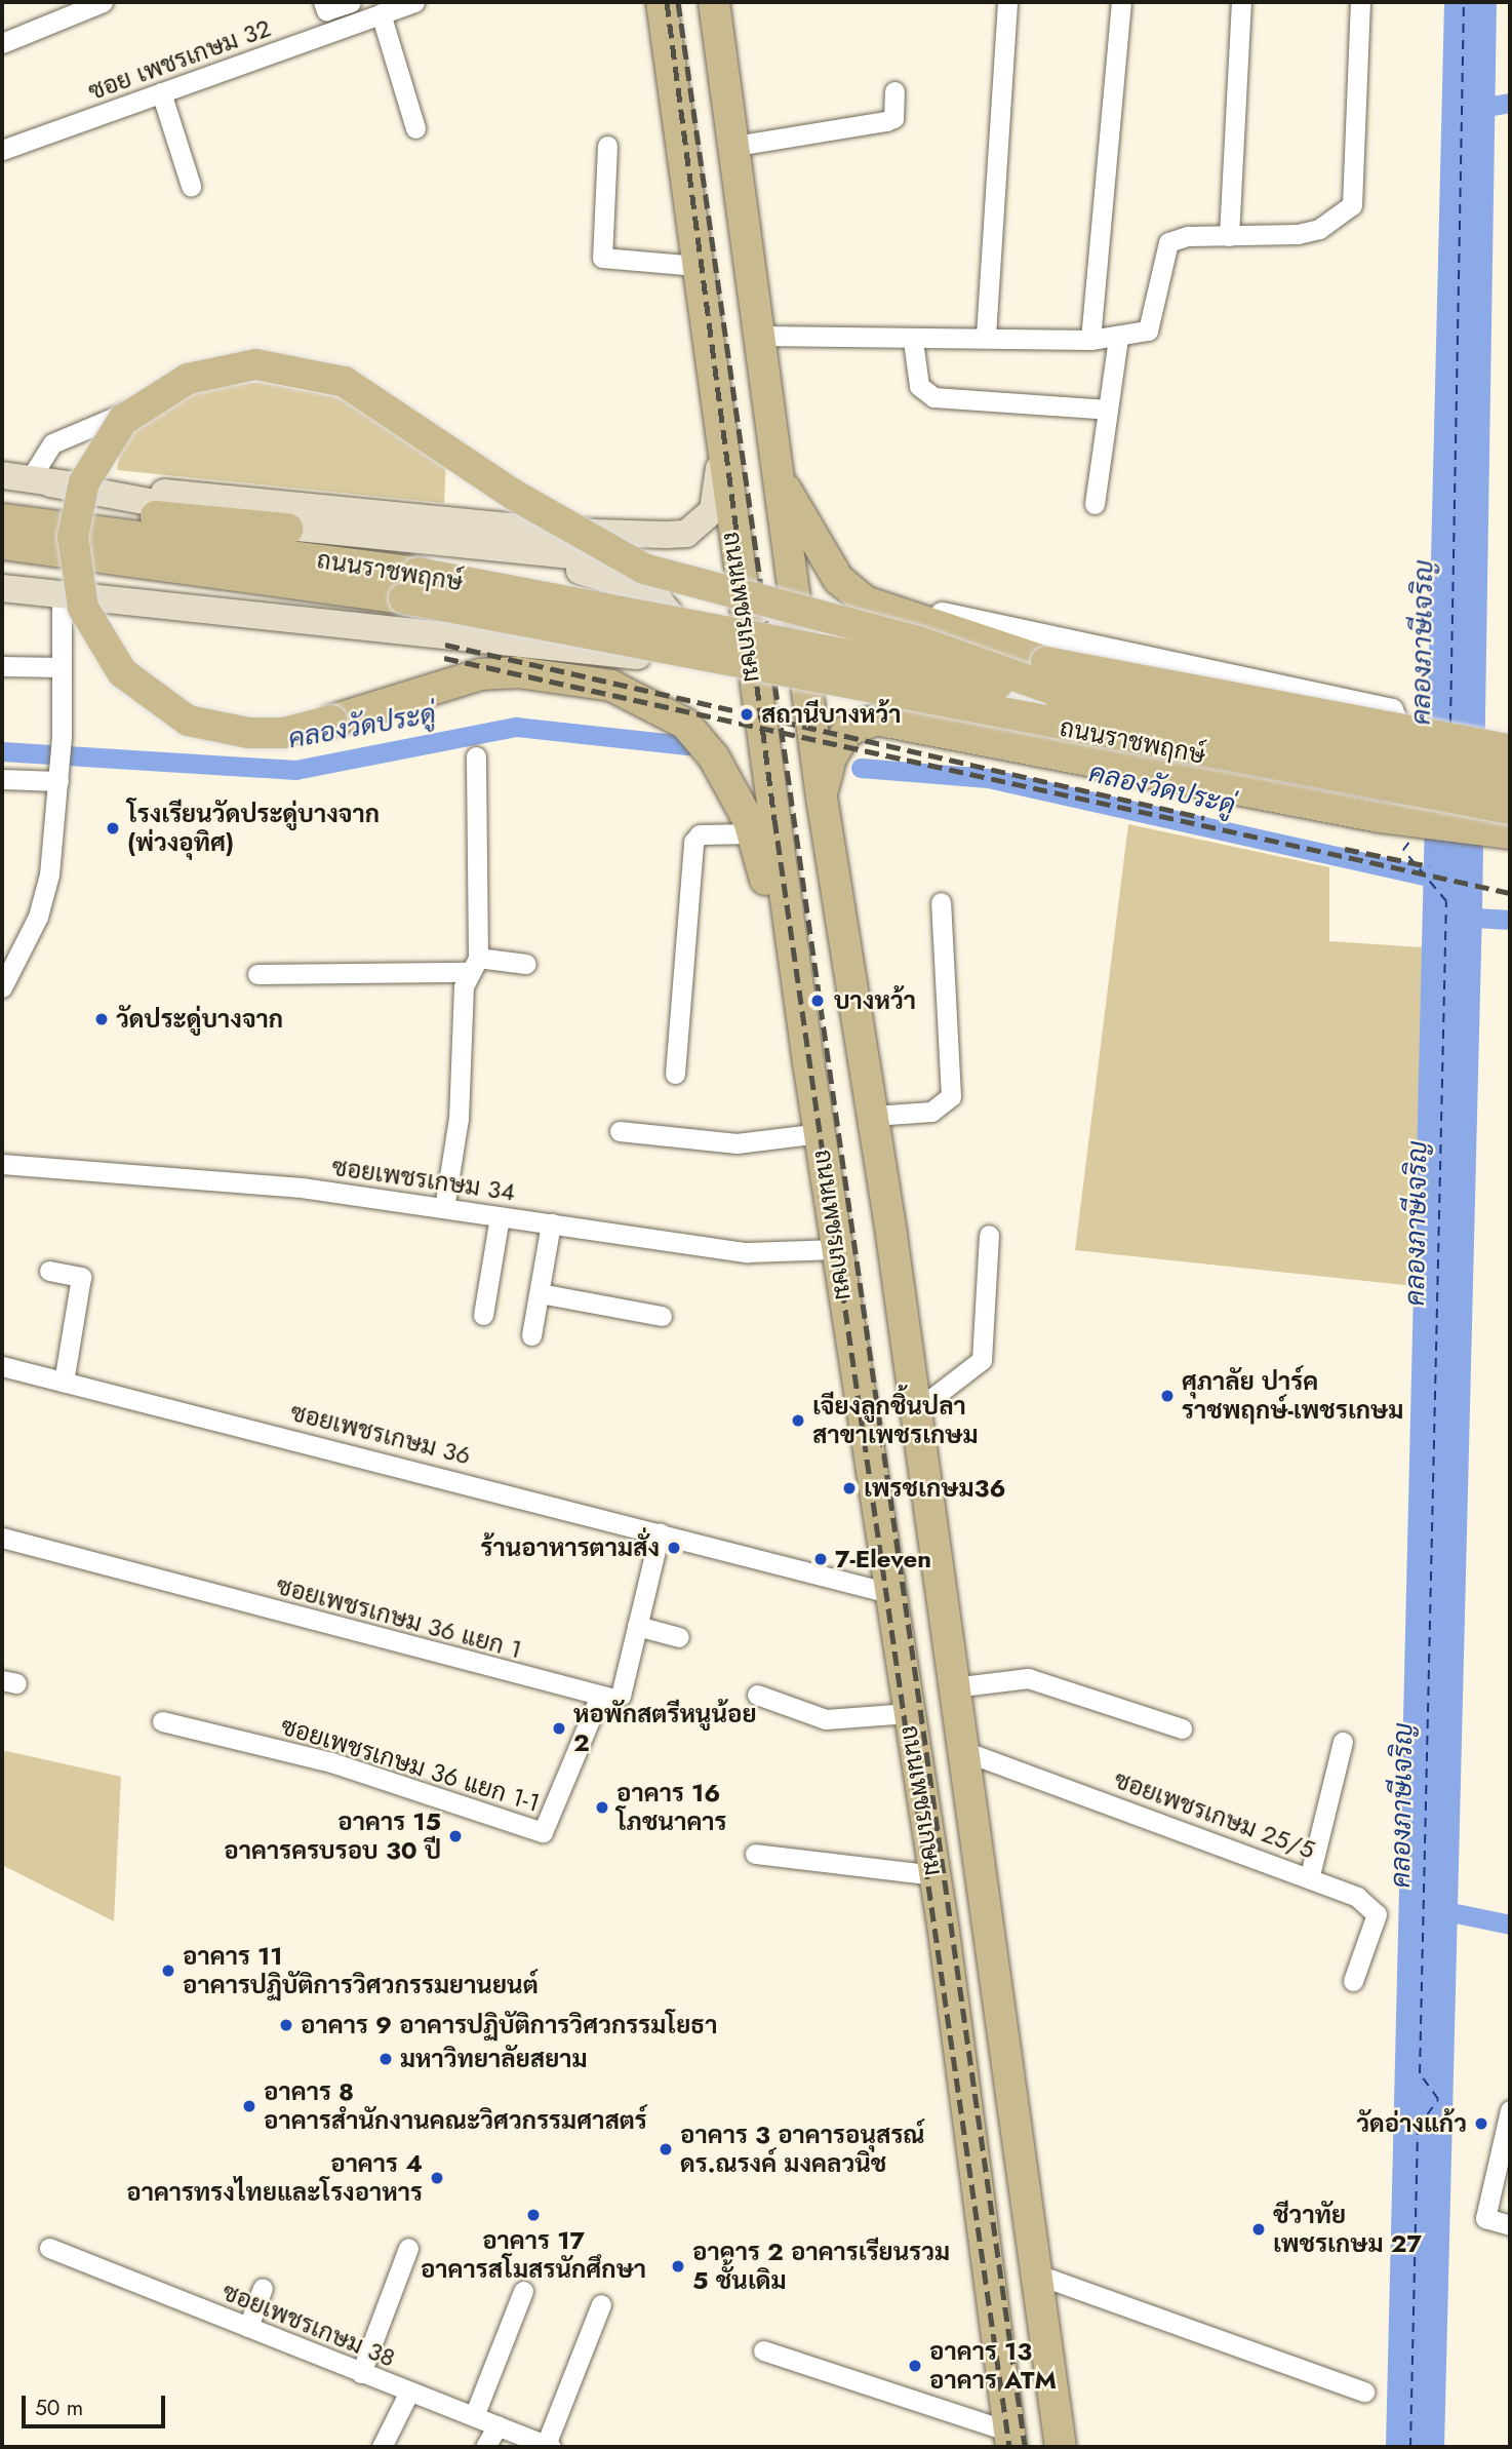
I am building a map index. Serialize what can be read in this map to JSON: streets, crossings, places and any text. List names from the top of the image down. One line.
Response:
{"streets":{"main road":["ถนนราชพฤกษ์","ถนนเพชรเกษม"],"street":["ซอย เพชรเกษม 32","ซอยเพชรเกษม 34","ซอยเพชรเกษม 36","ซอยเพชรเกษม 36 แยก 1","ซอยเพชรเกษม 36 แยก 1-1","ซอยเพชรเกษม 25/5","ซอยเพชรเกษม 38"]},"crossings":[["ถนนเพชรเกษม","ซอยเพชรเกษม 34"],["ถนนเพชรเกษม","ซอยเพชรเกษม 36"],["ถนนเพชรเกษม","ซอยเพชรเกษม 25/5"],["ซอยเพชรเกษม 36 แยก 1","ซอยเพชรเกษม 36 แยก 1-1"]],"water":["คลองภาษีเจริญ","คลองวัดประดู่"],"places":["สถานีบางหว้า","โรงเรียนวัดประดู่บางจาก (พ่วงอุทิศ)","บางหว้า","วัดประดู่บางจาก","ศุภาลัย ปาร์ค ราชพฤกษ์-เพชรเกษม","เจียงลูกชิ้นปลา สาขาเพชรเกษม","เพรชเกษม36","ร้านอาหารตามสั่ง","7-Eleven","หอพักสตรีหนูน้อย 2","อาคาร 16 โภชนาคาร","อาคาร 15 อาคารครบรอบ 30 ปี","อาคาร 11 อาคารปฏิบัติการวิศวกรรมยานยนต์","อาคาร 9 อาคารปฏิบัติการวิศวกรรมโยธา","มหาวิทยาลัยสยาม","อาคาร 8 อาคารสำนักงานคณะวิศวกรรมศาสตร์","วัดอ่างแก้ว","อาคาร 3 อาคารอนุสรณ์ ดร.ณรงค์ มงคลวนิช","อาคาร 4 อาคารทรงไทยและโรงอาหาร","อาคาร 17 อาคารสโมสรนักศึกษา","ชีวาทัย เพชรเกษม 27","อาคาร 2 อาคารเรียนรวม 5 ชั้นเดิม","อาคาร 13 อาคาร ATM"],"scale_bar":"50 m"}
